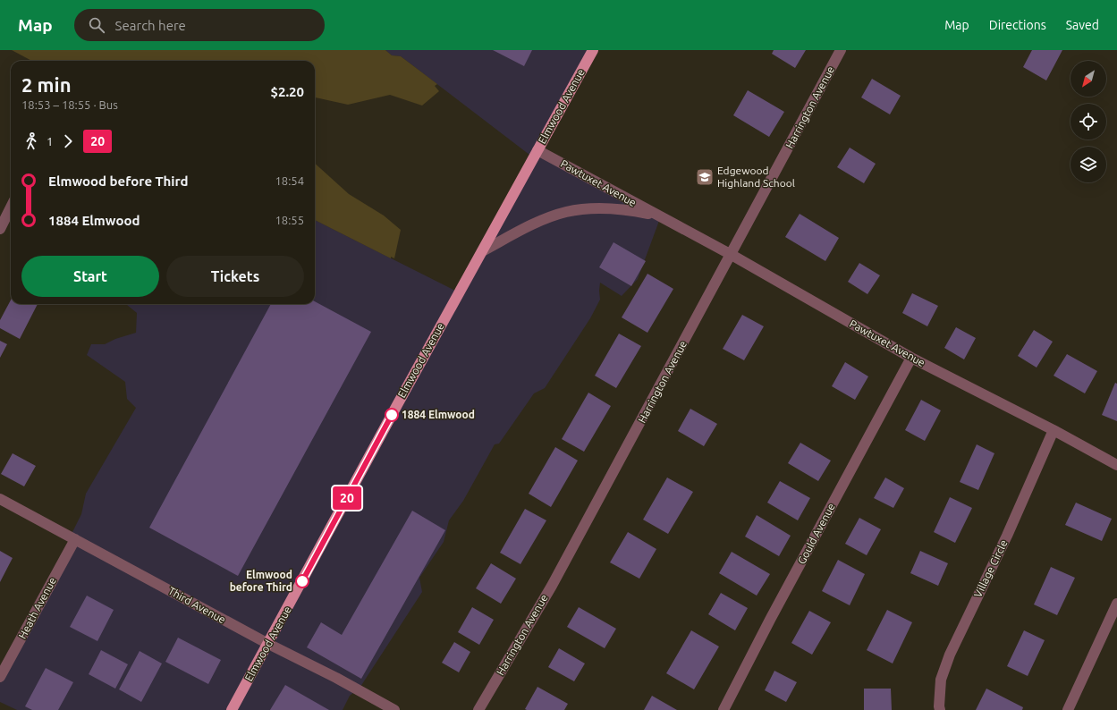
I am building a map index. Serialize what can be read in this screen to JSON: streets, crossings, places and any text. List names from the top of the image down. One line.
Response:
{"streets":{"main road":["Elmwood Avenue"],"street":["Harrington Avenue","Pawtuxet Avenue","Gould Avenue","Village Circle","Third Avenue","Heath Avenue"]},"crossings":[["Elmwood Avenue","Pawtuxet Avenue"],["Elmwood Avenue","Third Avenue"],["Harrington Avenue","Pawtuxet Avenue"],["Pawtuxet Avenue","Gould Avenue"],["Pawtuxet Avenue","Village Circle"],["Third Avenue","Heath Avenue"]],"places":{"school or university":["Edgewood Highland School"],"other":["1884 Elmwood","Elmwood before Third"]},"lines":["bus line 20"],"north":"bottom left","page":{"header":"Map","search":"Search here","nav":["Map","Directions","Saved"],"on_map":"20","heading":["2 min","18:53 – 18:55 · Bus","$2.20"],"legs":["1","20"],"list":[{"name":"Elmwood before Third","value":"18:54"},{"name":"1884 Elmwood","value":"18:55"}],"buttons":["Start","Tickets"]}}
